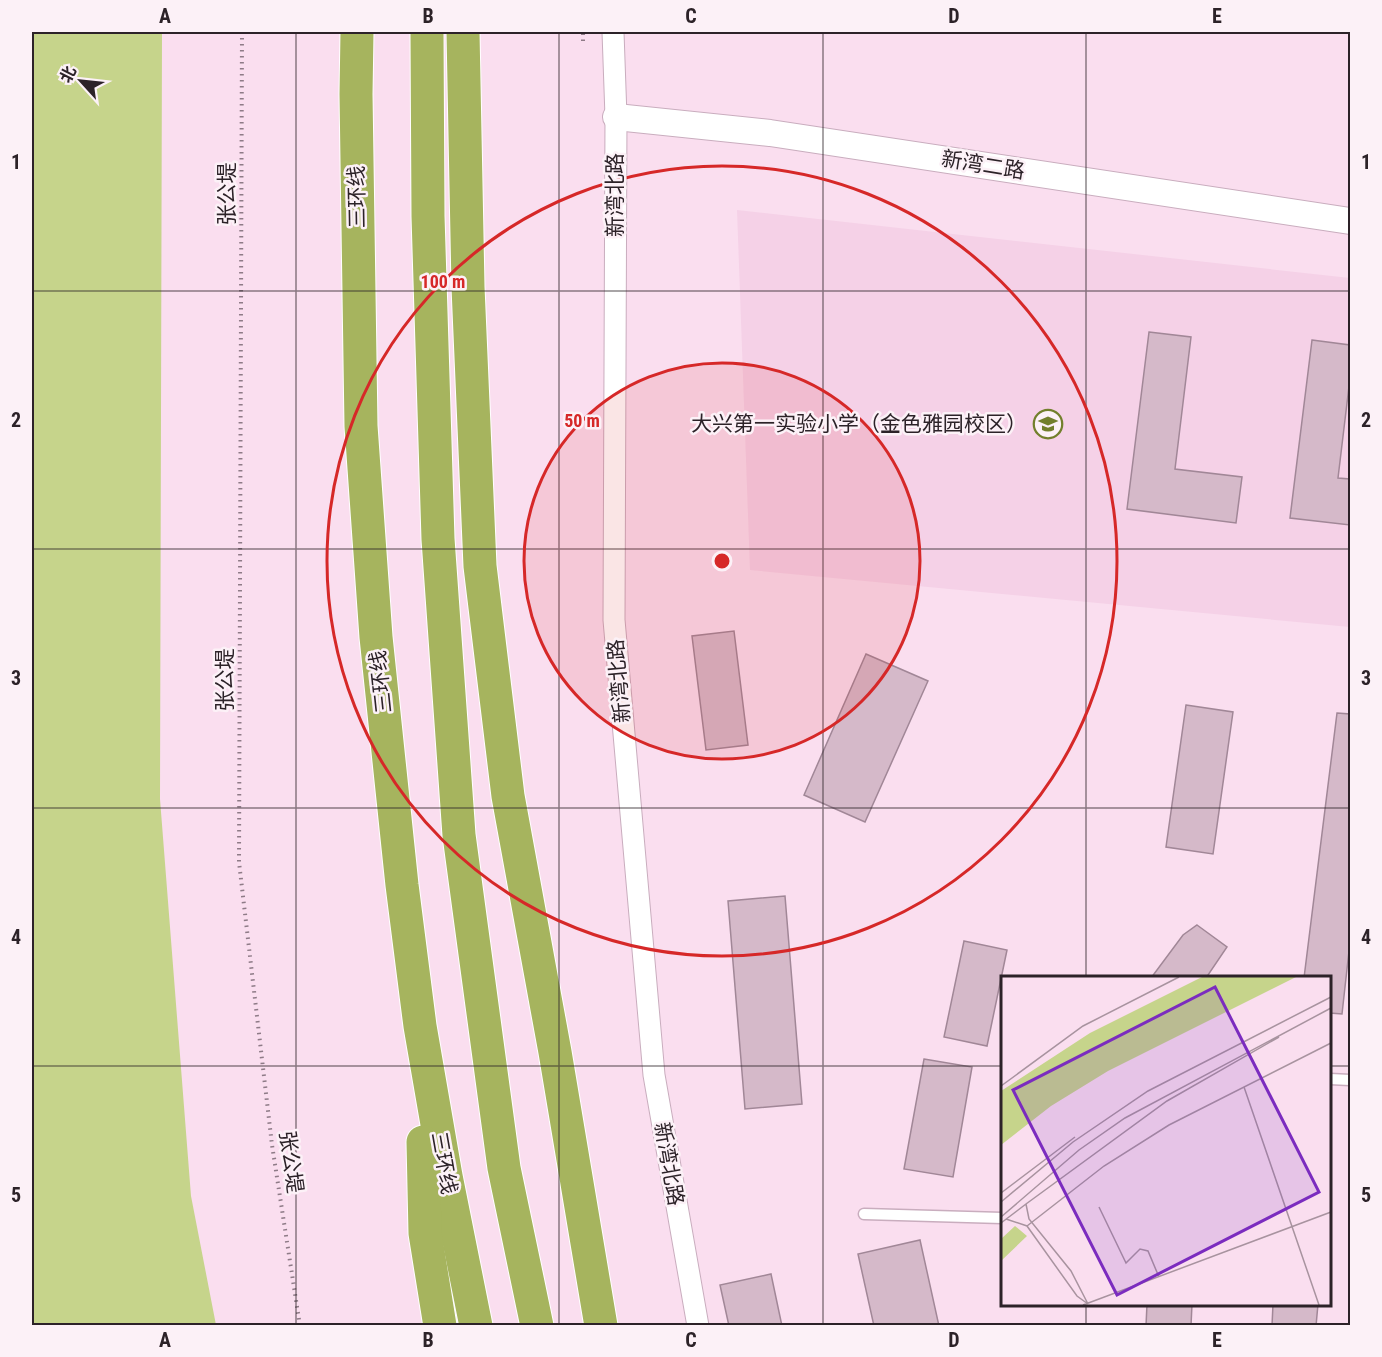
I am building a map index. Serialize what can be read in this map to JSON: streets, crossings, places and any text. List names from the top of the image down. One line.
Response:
{"streets":{"highway":["三环线"],"street":["新湾二路","新湾北路"],"path":["张公堤"]},"crossings":[["新湾二路","新湾北路"]],"places":{"school or university":["大兴第一实验小学（金色雅园校区）"]},"north":"top left","grid":{"columns":["A","B","C","D","E"],"rows":["1","2","3","4","5"]},"rings":["100 m","50 m"]}
